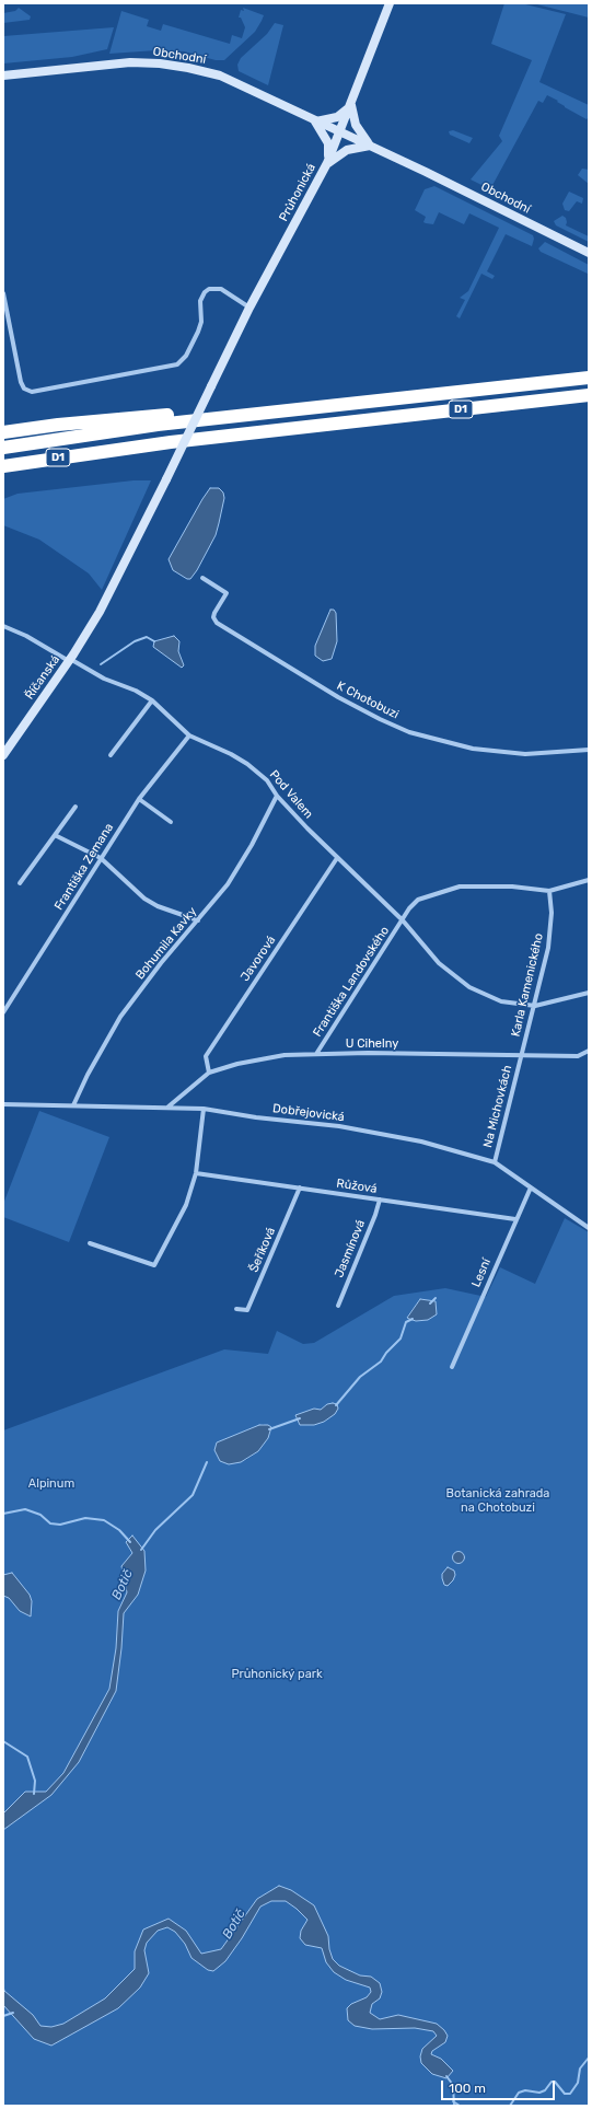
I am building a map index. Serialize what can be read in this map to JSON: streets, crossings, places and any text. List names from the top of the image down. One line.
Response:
{"streets":{"highway":["D1"],"street":["Obchodní","Průhonická","Říčanská","K Chotobuzi","Pod Valem","Františka Zemana","Bohumila Kavky","Javorová","Františka Landovského","Karla Kamenického","U Cihelny","Na Michovkách","Dobřejovická","Růžová","Jasmínová","Šeříková","Lesní"]},"crossings":[["Obchodní","Průhonická"],["Průhonická","Říčanská"],["Říčanská","Pod Valem"],["Pod Valem","Františka Zemana"],["Pod Valem","Bohumila Kavky"],["Pod Valem","Javorová"],["Pod Valem","Františka Landovského"],["Pod Valem","Karla Kamenického"],["Bohumila Kavky","Dobřejovická"],["Javorová","U Cihelny"],["Františka Landovského","Karla Kamenického"],["Františka Landovského","U Cihelny"],["Karla Kamenického","U Cihelny"],["Karla Kamenického","Na Michovkách"],["U Cihelny","Na Michovkách"],["U Cihelny","Dobřejovická"],["Na Michovkách","Dobřejovická"],["Dobřejovická","Lesní"],["Růžová","Jasmínová"],["Růžová","Šeříková"],["Růžová","Lesní"]],"water":["Botič"],"parks":["Alpinum","Botanická zahrada na Chotobuzi","Průhonický park"],"scale_bar":"100 m"}
